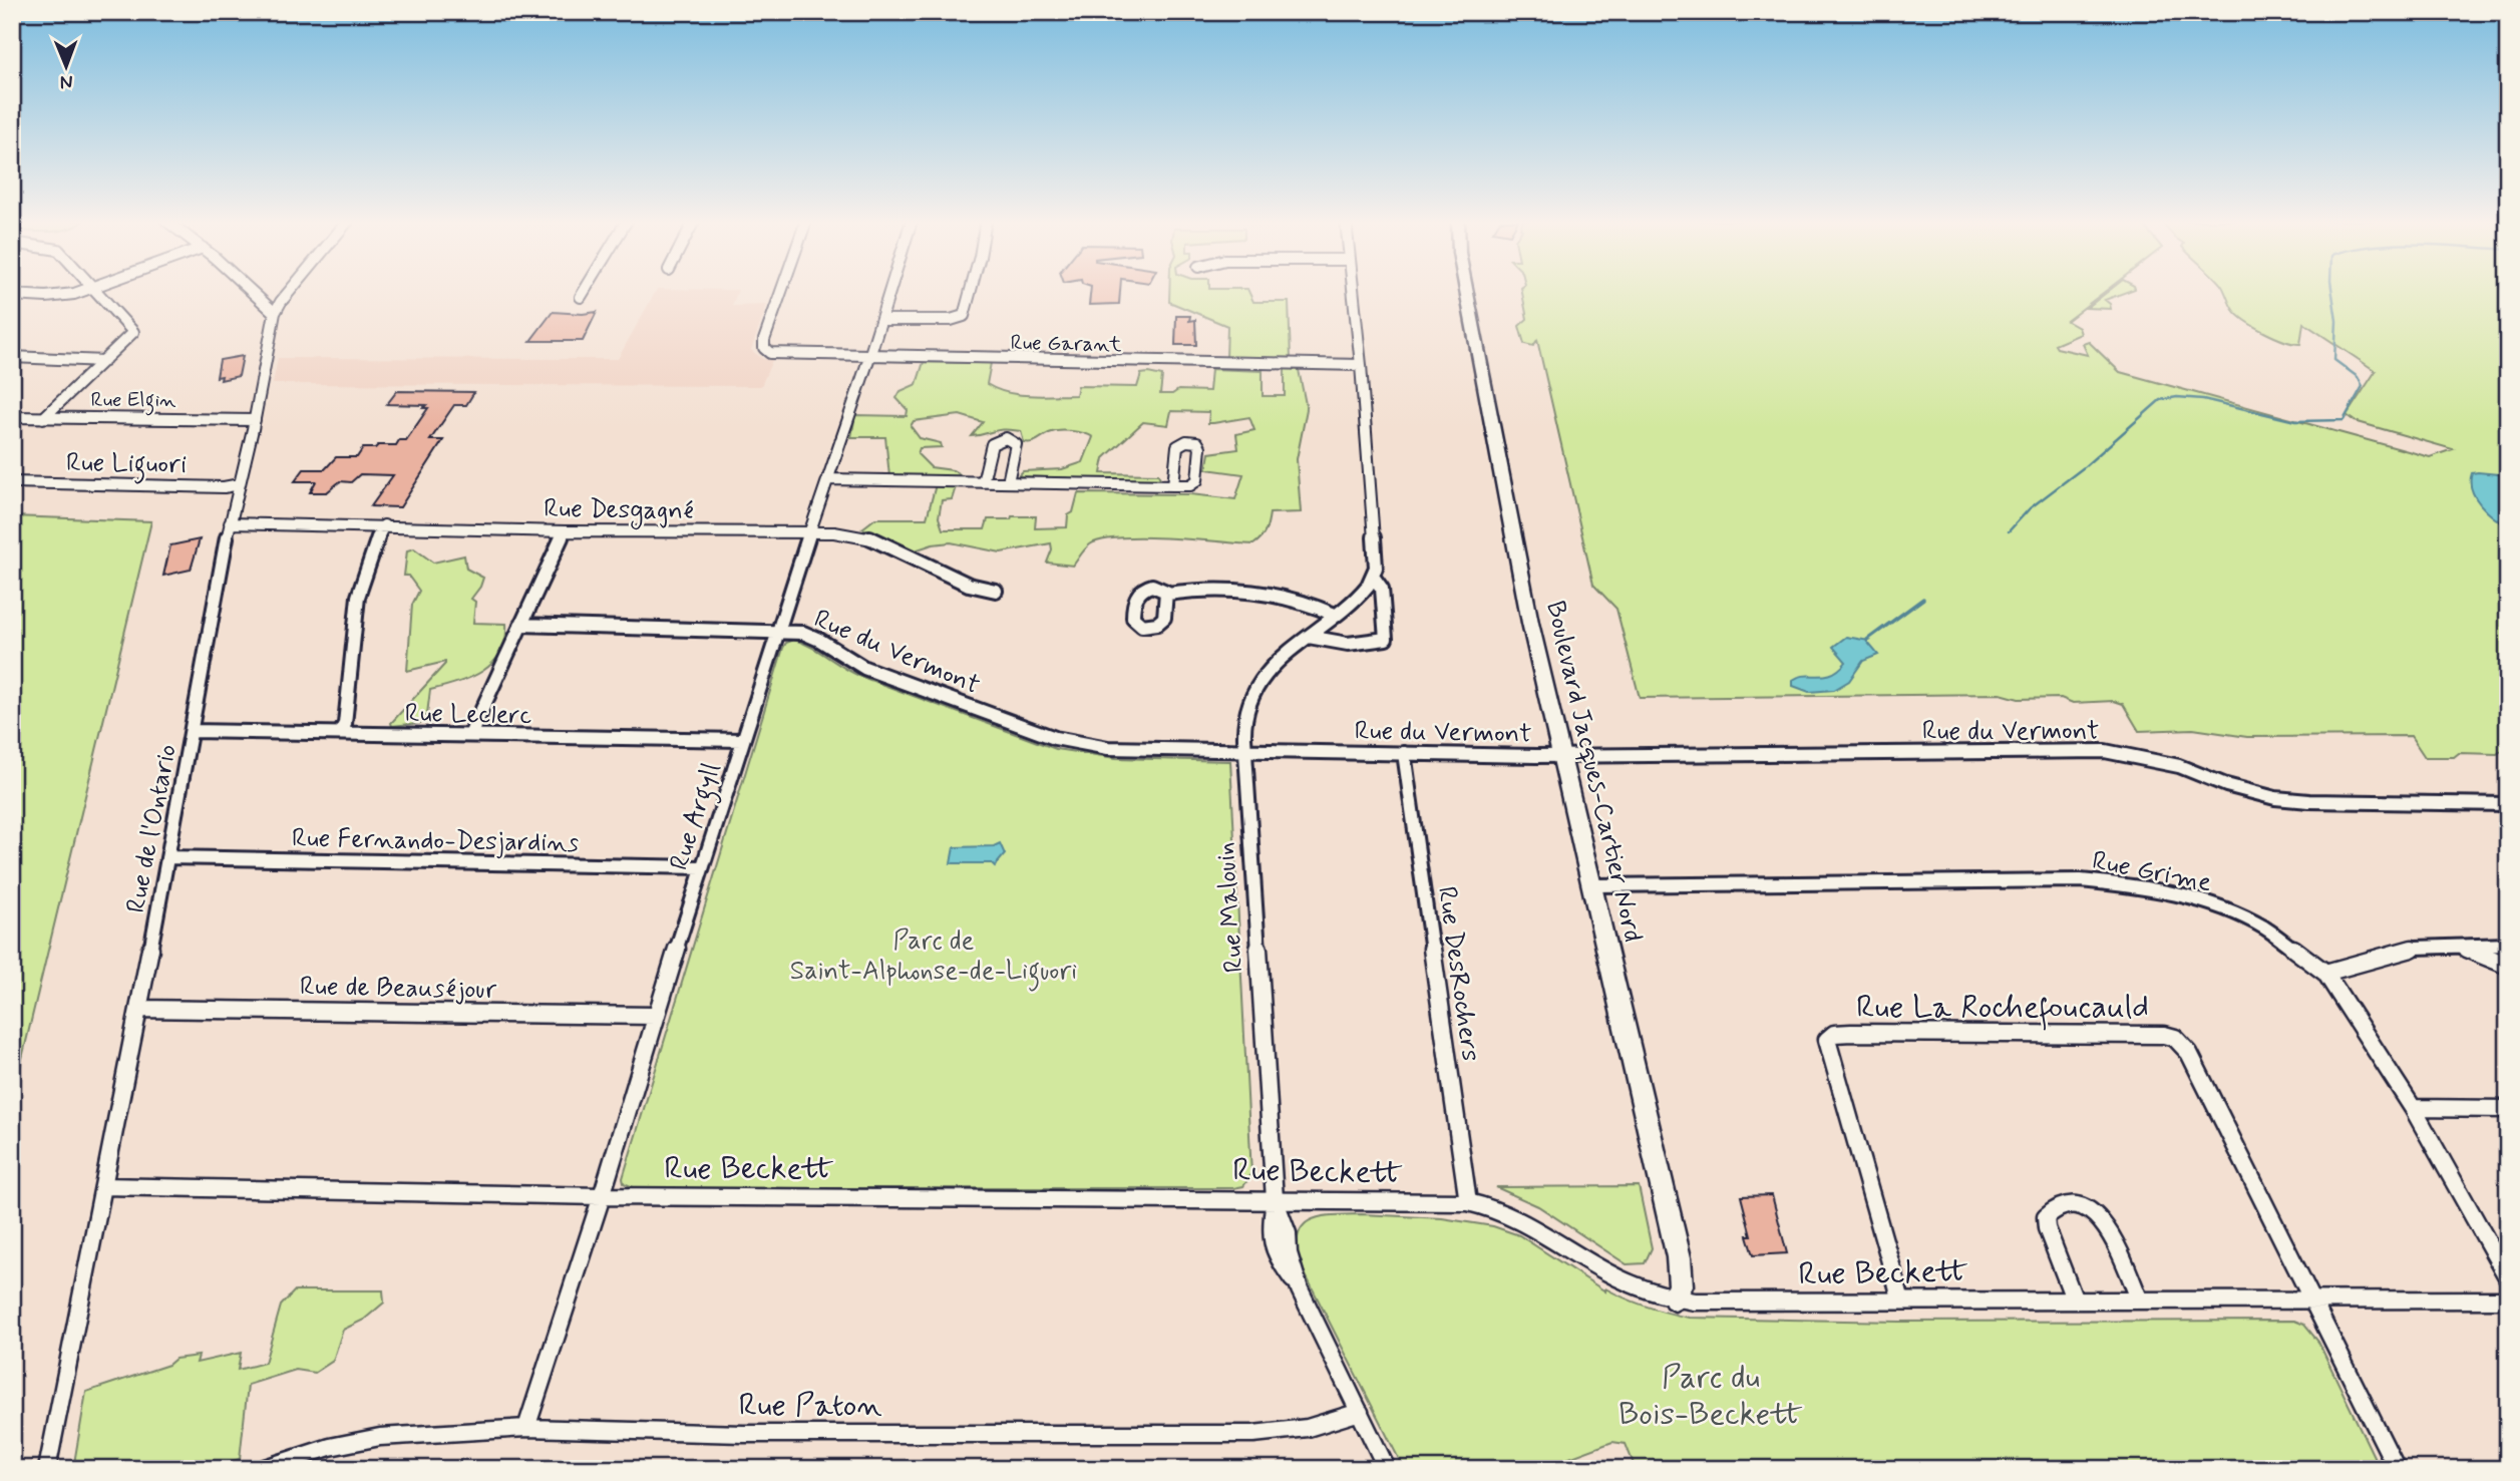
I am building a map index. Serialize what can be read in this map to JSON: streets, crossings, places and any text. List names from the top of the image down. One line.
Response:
{"streets":{"street":["Rue Garant","Rue Elgin","Rue Liguori","Rue Desgagné","Rue du Vermont","Rue Leclerc","Boulevard Jacques-Cartier Nord","Rue Argyll","Rue de l'Ontario","Rue Fernando-Desjardins","Rue Grime","Rue Malouin","Rue DesRochers","Rue de Beauséjour","Rue La Rochefoucauld","Rue Beckett","Rue Paton"]},"crossings":[["Rue Garant","Rue Argyll"],["Rue Elgin","Rue de l'Ontario"],["Rue Liguori","Rue de l'Ontario"],["Rue Desgagné","Rue Argyll"],["Rue Desgagné","Rue de l'Ontario"],["Rue du Vermont","Boulevard Jacques-Cartier Nord"],["Rue du Vermont","Rue Argyll"],["Rue du Vermont","Rue Malouin"],["Rue du Vermont","Rue DesRochers"],["Rue Leclerc","Rue Argyll"],["Rue Leclerc","Rue de l'Ontario"],["Boulevard Jacques-Cartier Nord","Rue Grime"],["Boulevard Jacques-Cartier Nord","Rue Beckett"],["Rue Argyll","Rue Fernando-Desjardins"],["Rue Argyll","Rue de Beauséjour"],["Rue Argyll","Rue Beckett"],["Rue Argyll","Rue Paton"],["Rue de l'Ontario","Rue Fernando-Desjardins"],["Rue de l'Ontario","Rue de Beauséjour"],["Rue de l'Ontario","Rue Beckett"],["Rue Malouin","Rue Beckett"],["Rue Malouin","Rue Paton"],["Rue DesRochers","Rue Beckett"],["Rue La Rochefoucauld","Rue Beckett"]],"parks":["Parc de Saint-Alphonse-de-Liguori","Parc du Bois-Beckett"],"north":"bottom"}
